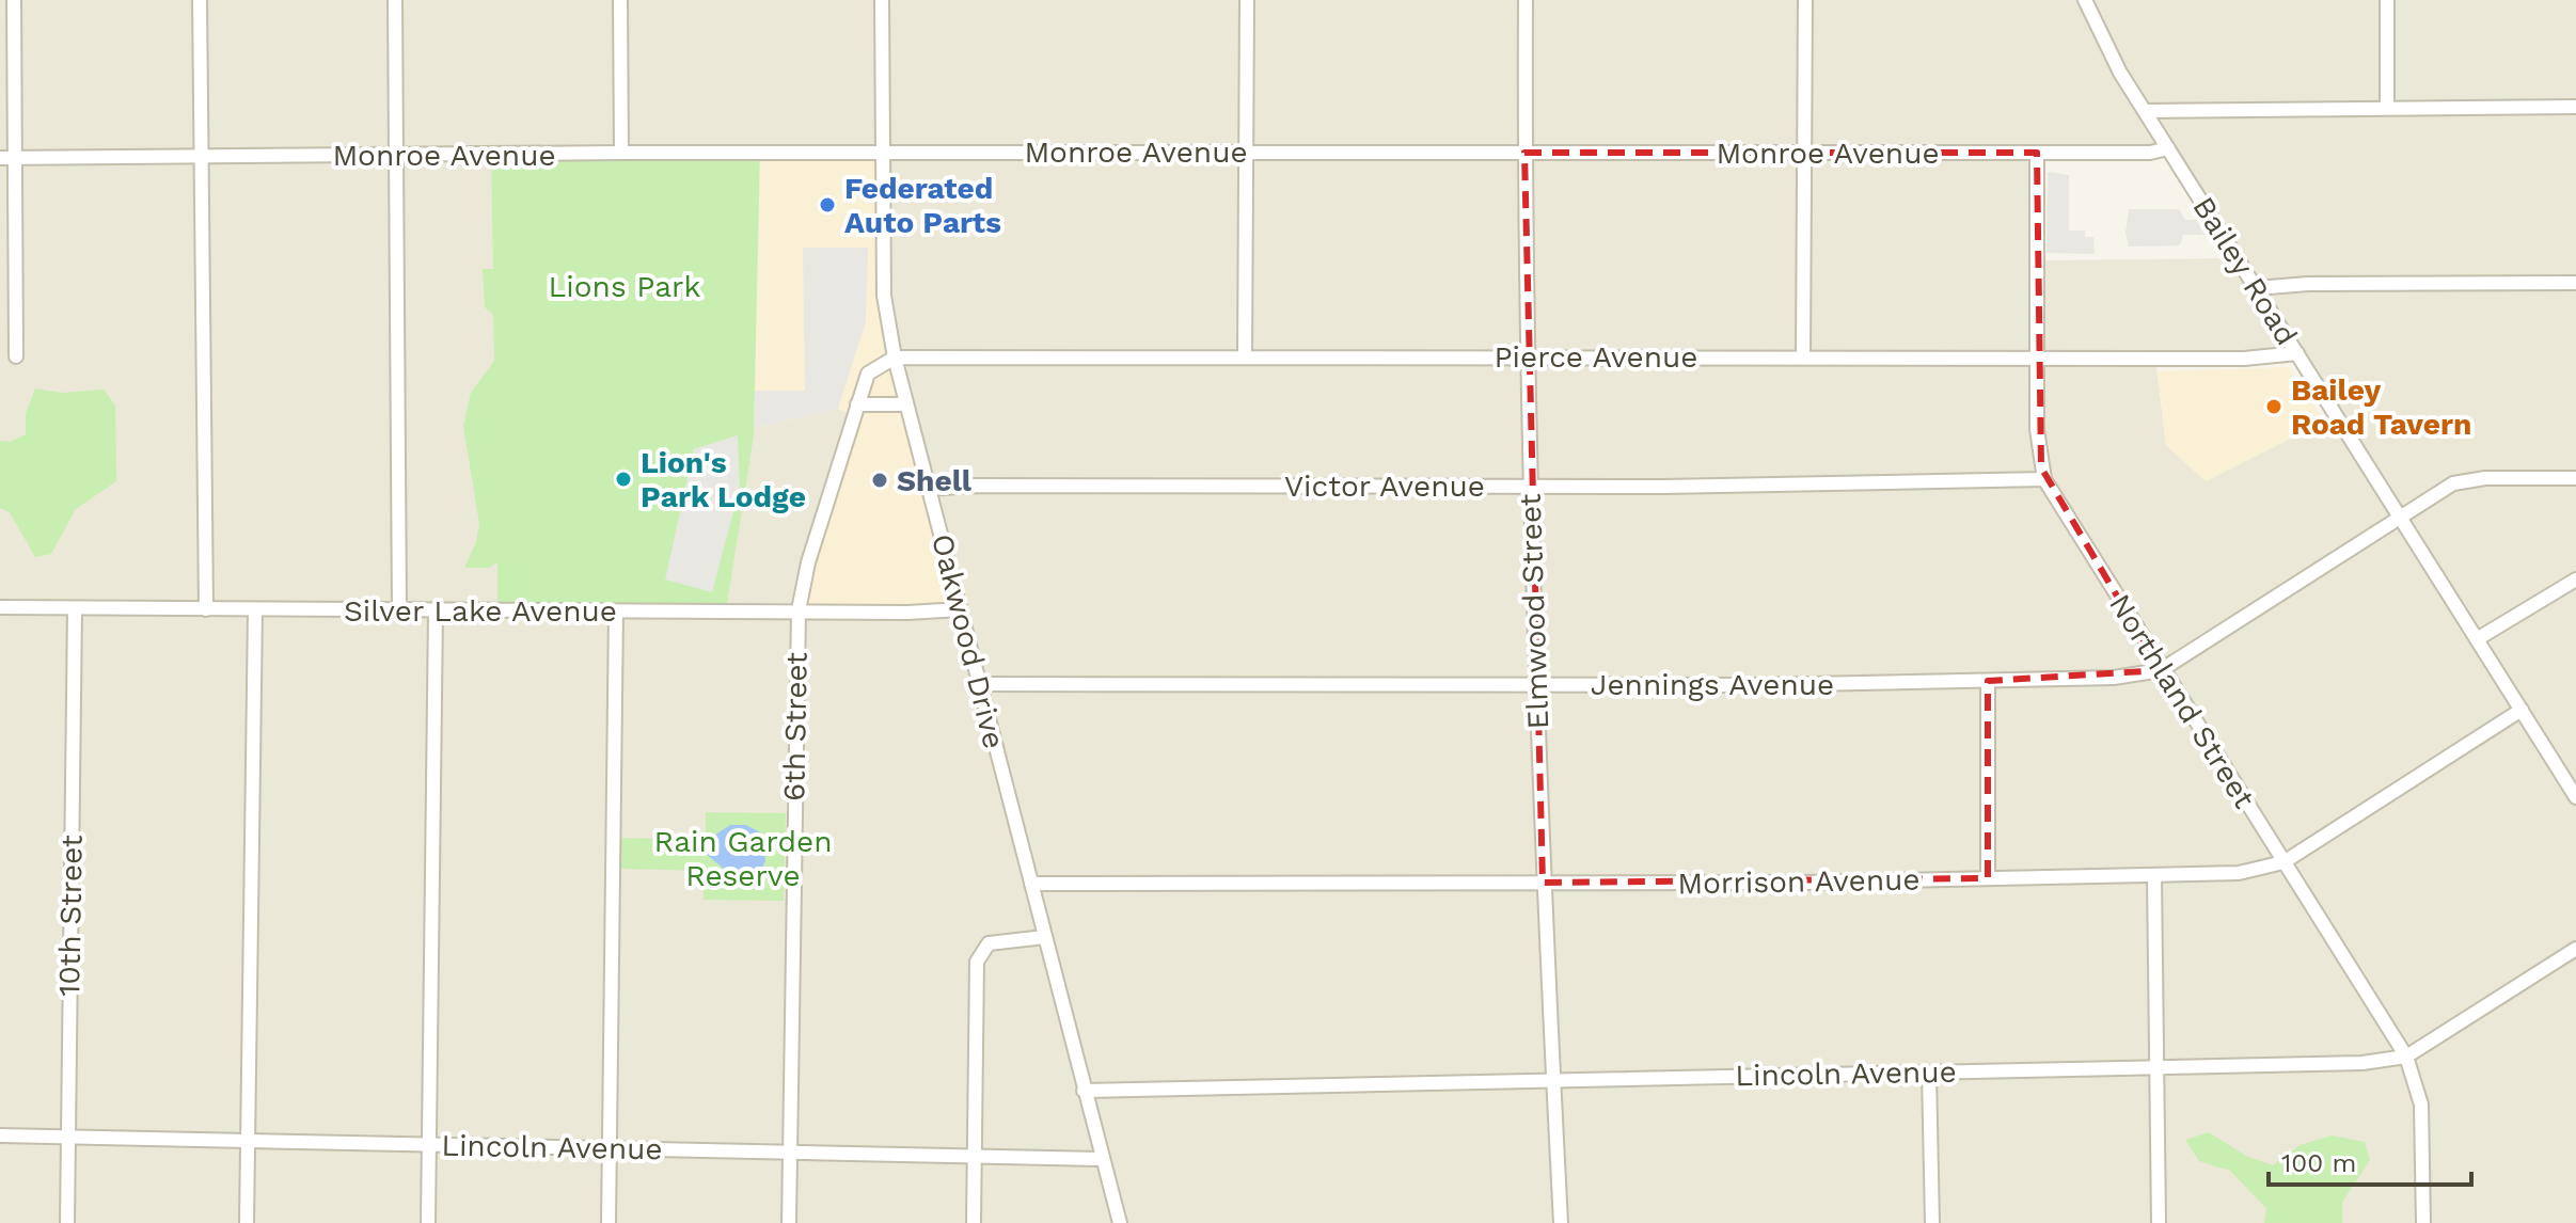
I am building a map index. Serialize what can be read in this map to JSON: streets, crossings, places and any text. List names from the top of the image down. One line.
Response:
{"streets":{"street":["Monroe Avenue","Bailey Road","Pierce Avenue","Victor Avenue","Silver Lake Avenue","Elmwood Street","Oakwood Drive","Jennings Avenue","Northland Street","6th Street","Morrison Avenue","10th Street","Lincoln Avenue"]},"crossings":[["Monroe Avenue","Bailey Road"],["Monroe Avenue","Elmwood Street"],["Monroe Avenue","Oakwood Drive"],["Monroe Avenue","Northland Street"],["Bailey Road","Pierce Avenue"],["Bailey Road","Jennings Avenue"],["Bailey Road","Morrison Avenue"],["Pierce Avenue","Elmwood Street"],["Pierce Avenue","Oakwood Drive"],["Pierce Avenue","Northland Street"],["Pierce Avenue","6th Street"],["Victor Avenue","Elmwood Street"],["Victor Avenue","Oakwood Drive"],["Victor Avenue","Northland Street"],["Silver Lake Avenue","Oakwood Drive"],["Silver Lake Avenue","6th Street"],["Silver Lake Avenue","10th Street"],["Elmwood Street","Jennings Avenue"],["Elmwood Street","Morrison Avenue"],["Elmwood Street","Lincoln Avenue"],["Oakwood Drive","Jennings Avenue"],["Oakwood Drive","6th Street"],["Oakwood Drive","Morrison Avenue"],["Oakwood Drive","Lincoln Avenue"],["Jennings Avenue","Northland Street"],["Northland Street","Morrison Avenue"],["Northland Street","Lincoln Avenue"],["6th Street","Lincoln Avenue"],["10th Street","Lincoln Avenue"]],"parks":["Lions Park","Rain Garden Reserve"],"places":["Federated Auto Parts","Bailey Road Tavern","Lion's Park Lodge","Shell"],"scale_bar":"100 m"}
